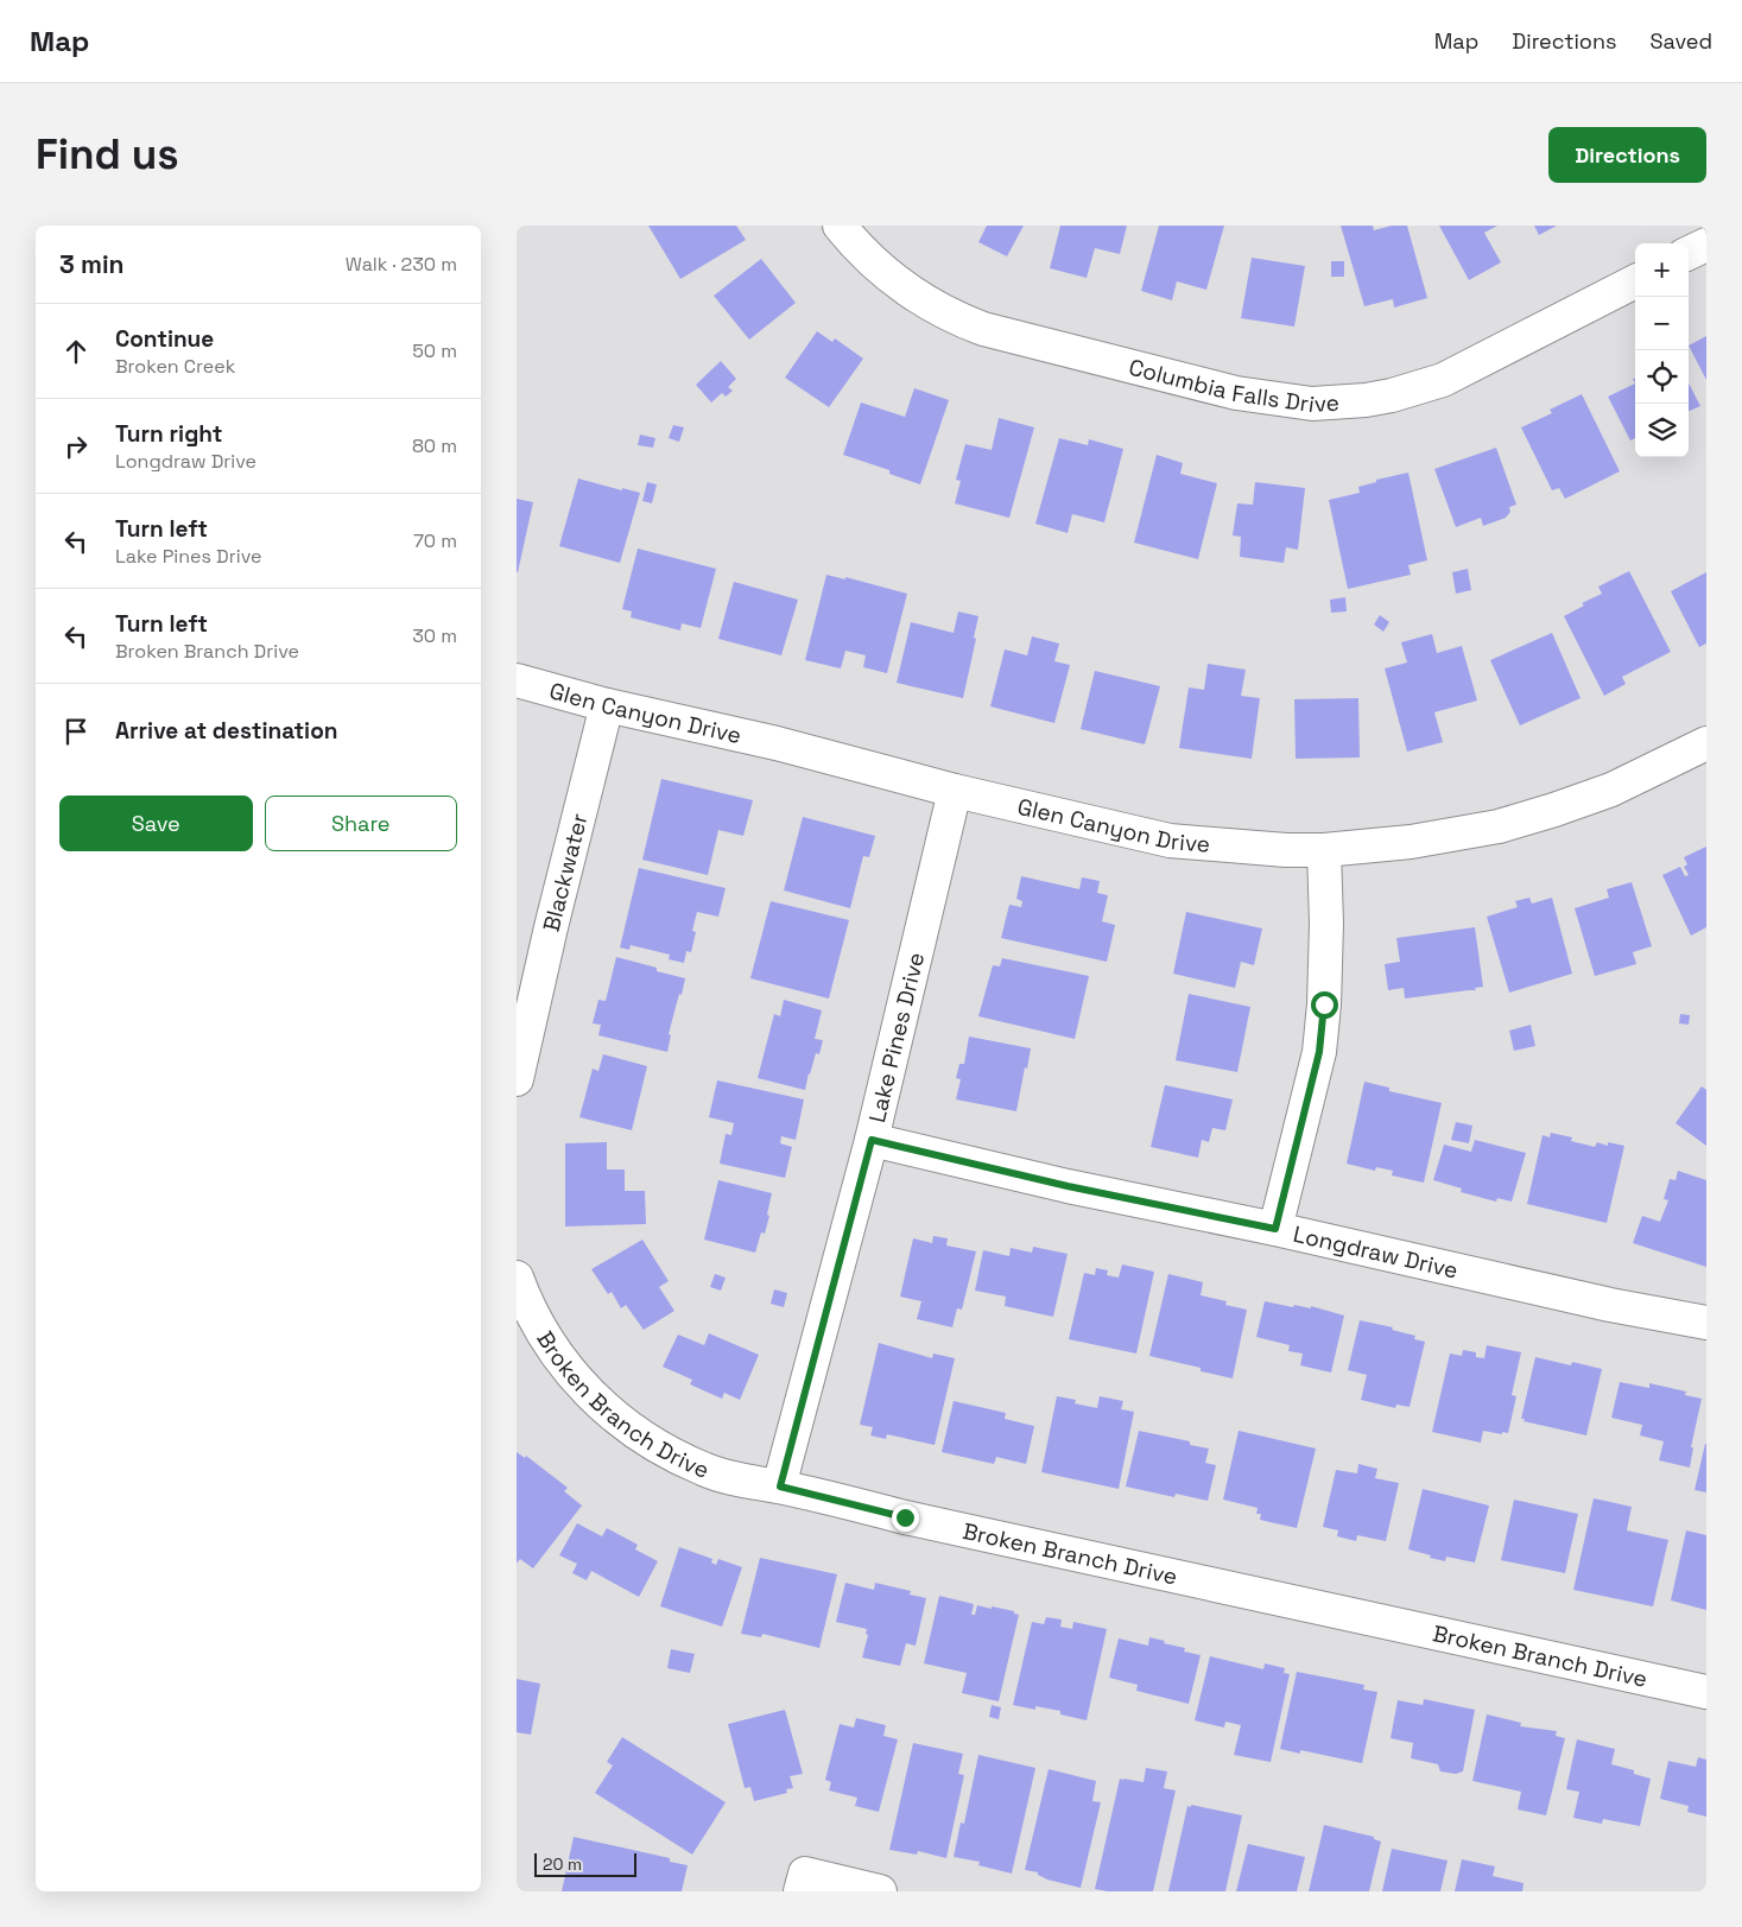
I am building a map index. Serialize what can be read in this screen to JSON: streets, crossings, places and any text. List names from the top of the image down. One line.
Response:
{"streets":{"street":["Columbia Falls Drive","Glen Canyon Drive","Blackwater","Lake Pines Drive","Longdraw Drive","Broken Branch Drive"]},"crossings":[["Glen Canyon Drive","Blackwater"],["Glen Canyon Drive","Lake Pines Drive"],["Lake Pines Drive","Longdraw Drive"],["Lake Pines Drive","Broken Branch Drive"]],"scale_bar":"20 m","page":{"header":"Map","nav":["Map","Directions","Saved"],"buttons":["Directions",["Save","Share"]],"title":"Find us","heading":["3 min","Walk · 230 m"],"map_buttons":["+","−"],"list":[["Continue","Broken Creek","50 m"],["Turn right","Longdraw Drive","80 m"],["Turn left","Lake Pines Drive","70 m"],["Turn left","Broken Branch Drive","30 m"],"Arrive at destination"],"scale":"20 m"}}
